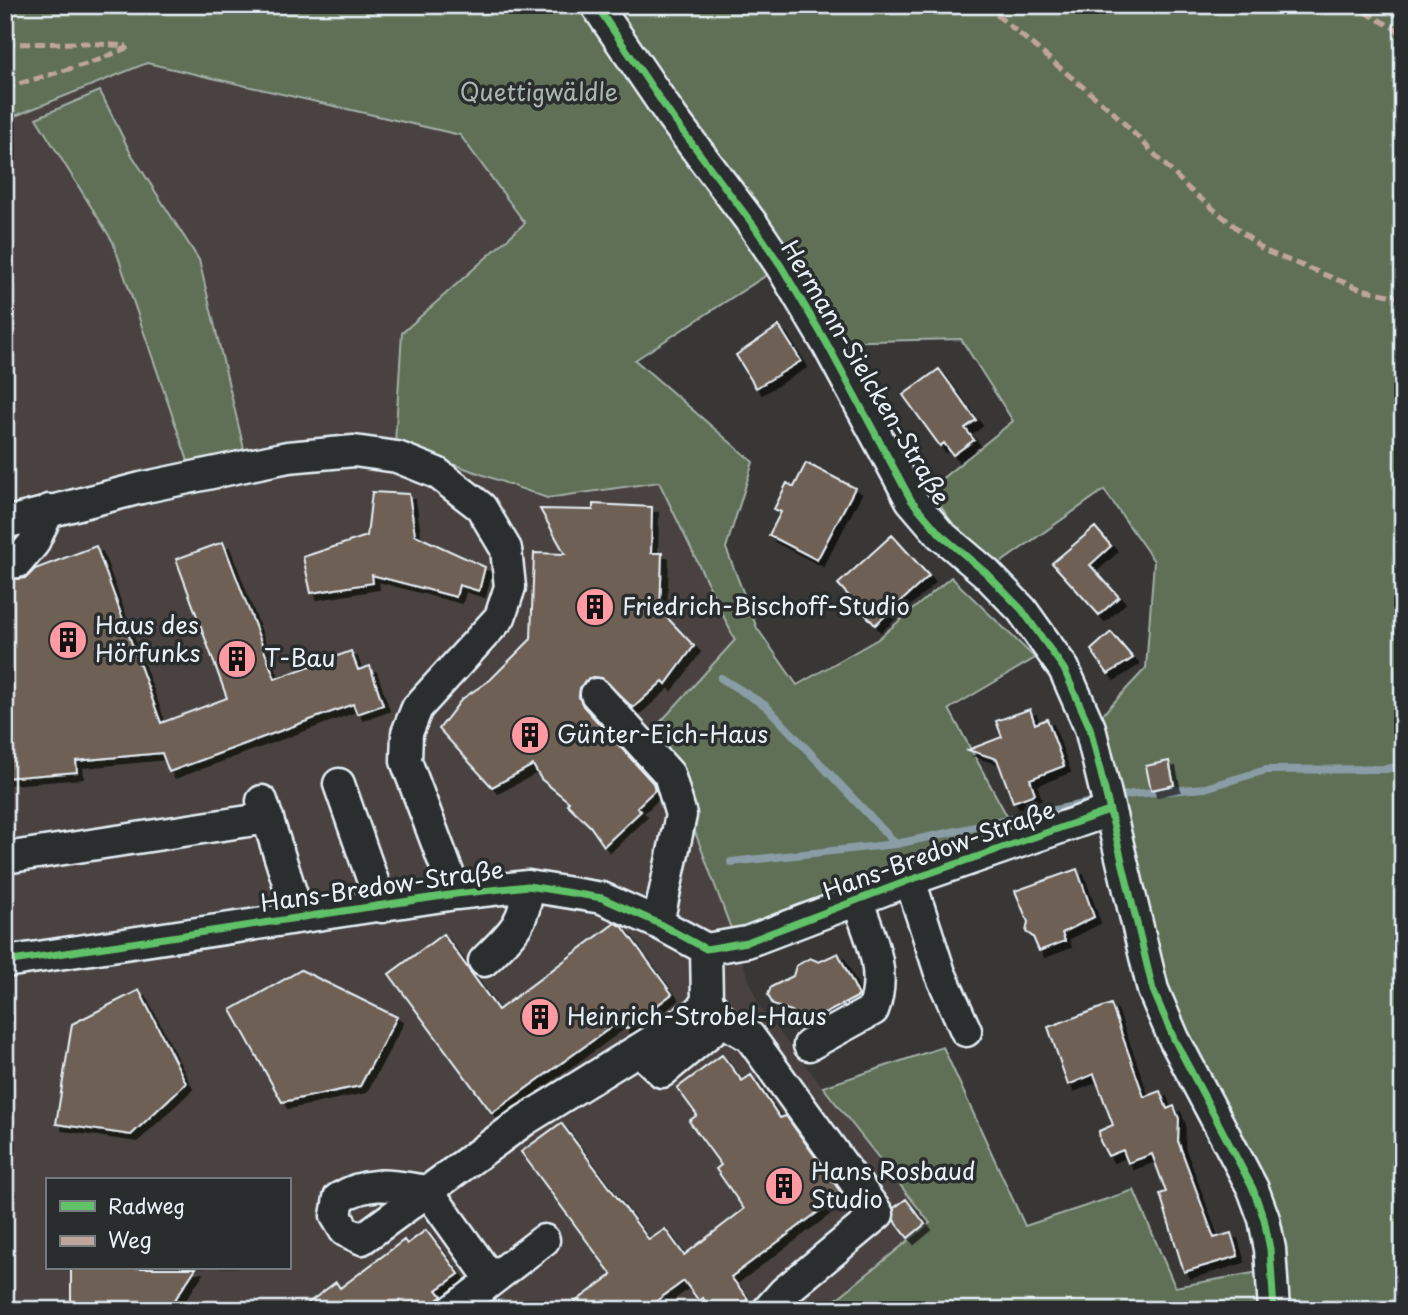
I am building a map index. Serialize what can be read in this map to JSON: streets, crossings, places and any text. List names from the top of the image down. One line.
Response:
{"streets":{"street":["Hermann-Sielcken-Straße","Hans-Bredow-Straße"]},"crossings":[["Hermann-Sielcken-Straße","Hans-Bredow-Straße"]],"parks":["Quettigwäldle"],"places":{"building":["Friedrich-Bischoff-Studio","Haus des Hörfunks","T-Bau","Günter-Eich-Haus","Heinrich-Strobel-Haus","Hans Rosbaud Studio"]},"legend":["Radweg","Weg"]}
